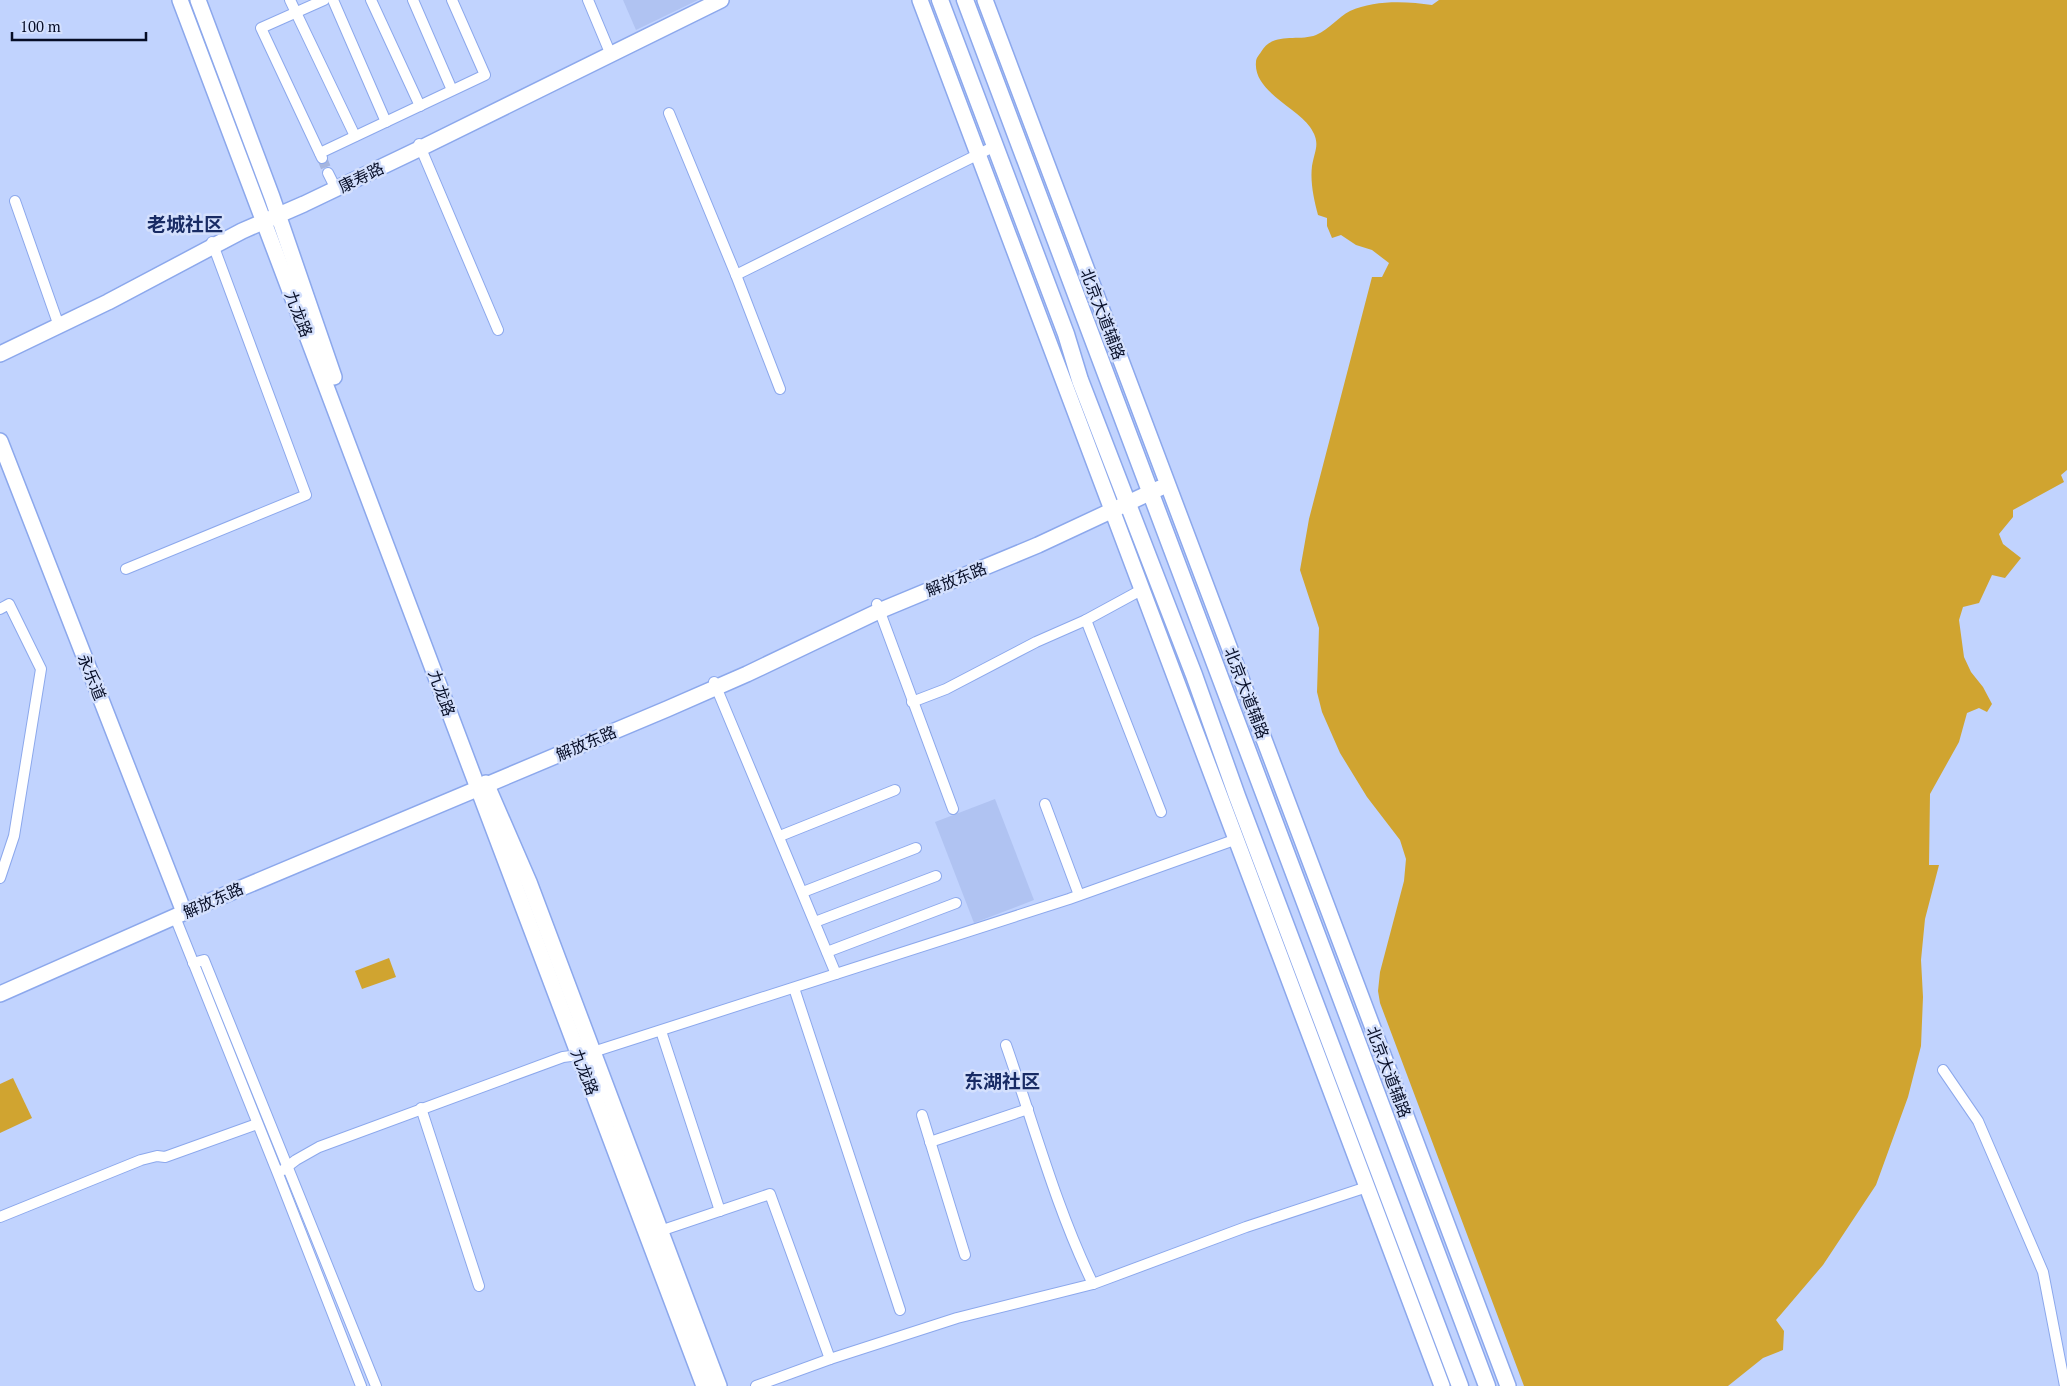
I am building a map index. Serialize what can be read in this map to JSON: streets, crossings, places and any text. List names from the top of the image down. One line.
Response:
{"streets":{"main road":["康寿路","九龙路","北京大道辅路","解放东路","永乐道"]},"crossings":[["康寿路","九龙路"],["九龙路","解放东路"],["北京大道辅路","解放东路"],["解放东路","永乐道"]],"districts":["老城社区","东湖社区"],"scale_bar":"100 m"}
